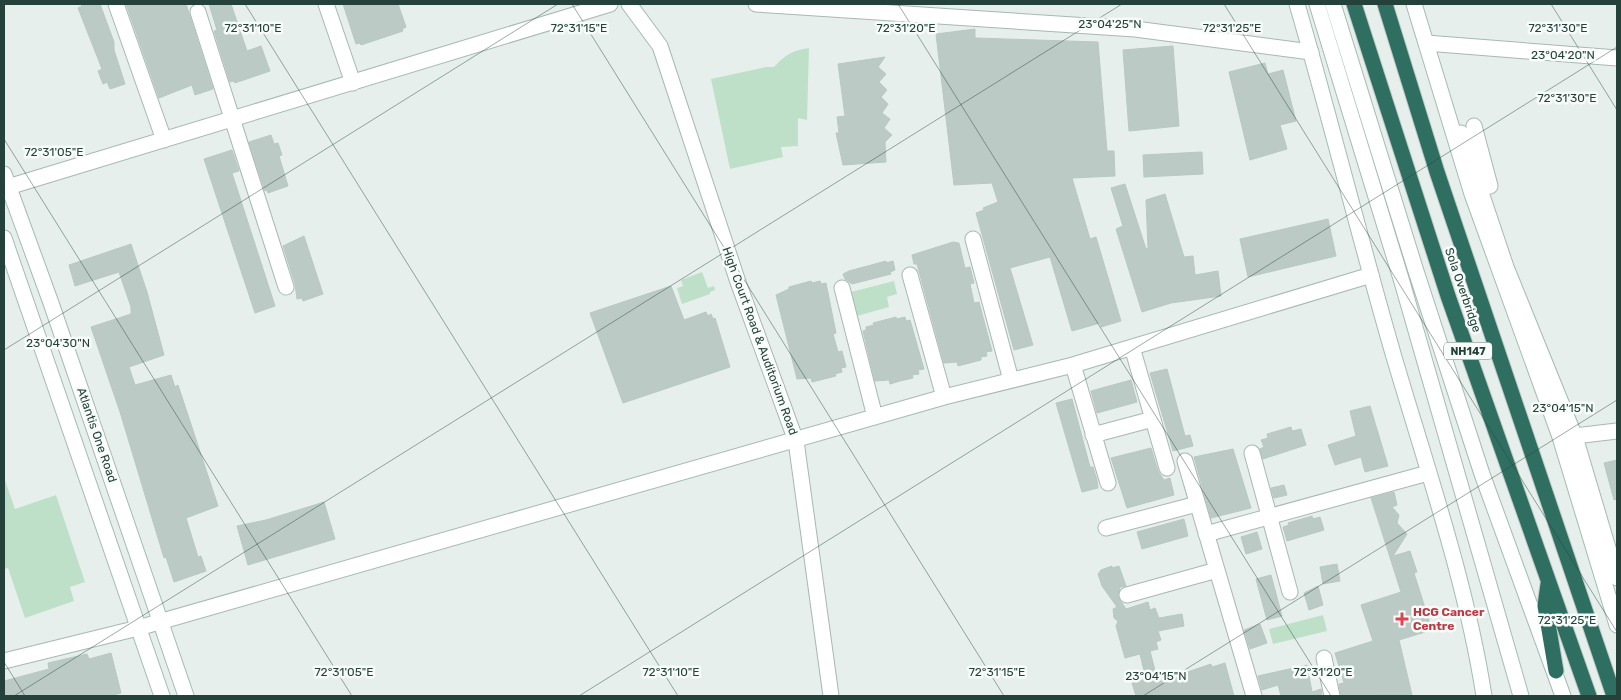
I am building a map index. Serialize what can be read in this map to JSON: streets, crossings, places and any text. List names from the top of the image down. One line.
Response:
{"streets":{"highway":["Sola Overbridge","NH147"],"street":["High Court Road & Auditorium Road","Atlantis One Road"]},"places":{"health":["HCG Cancer Centre"]},"coordinates":["23°04'25\"N","72°31'10\"E","72°31'15\"E","72°31'20\"E","72°31'25\"E","72°31'30\"E","23°04'20\"N","72°31'05\"E","23°04'30\"N","23°04'15\"N"]}
